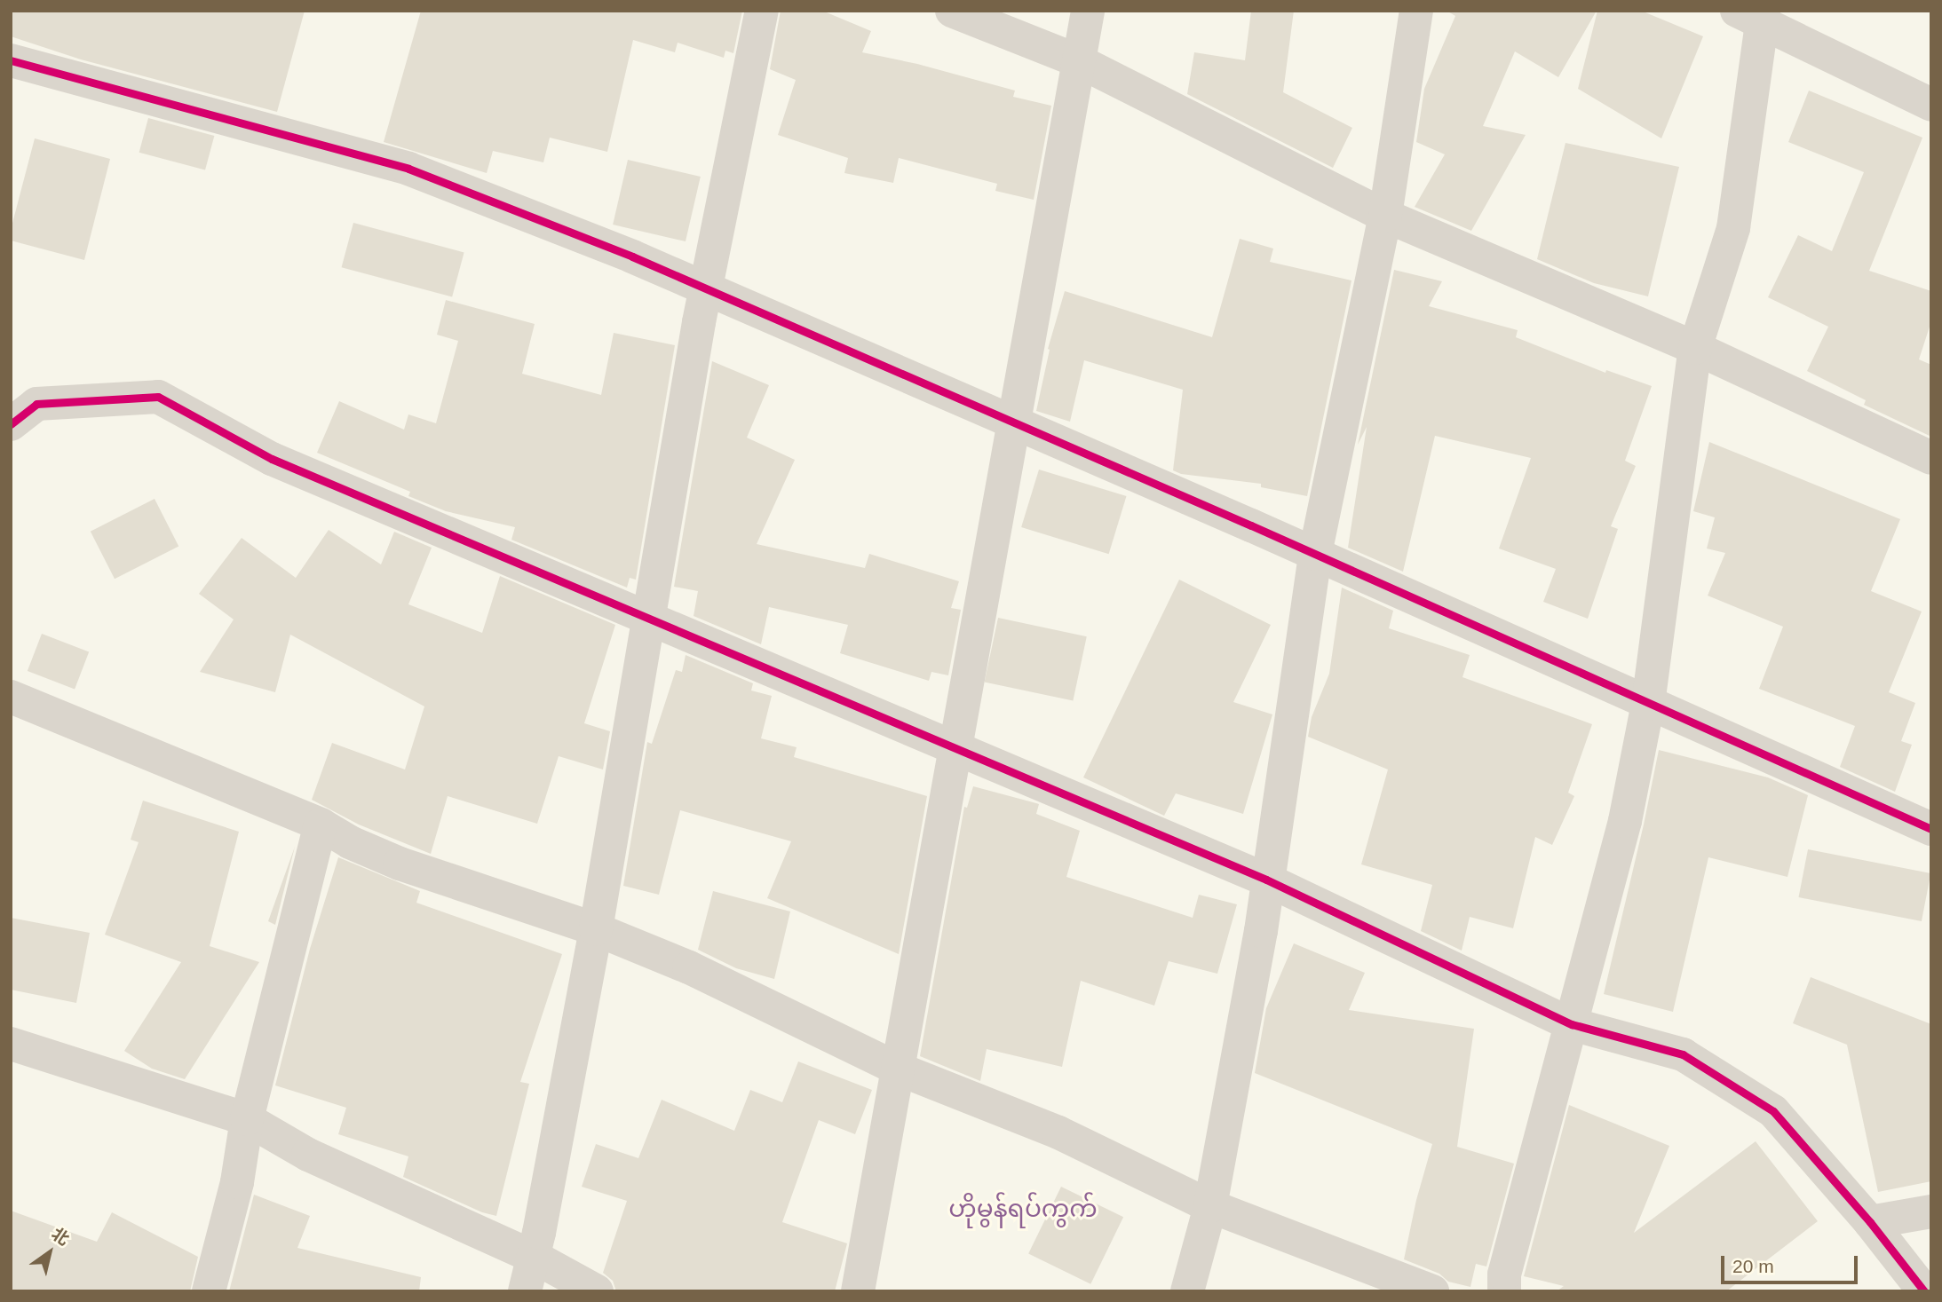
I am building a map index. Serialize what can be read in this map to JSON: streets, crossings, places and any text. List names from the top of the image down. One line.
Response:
{"districts":["ဟိုမွန်ရပ်ကွက်"],"scale_bar":"20 m","north":"top right"}
